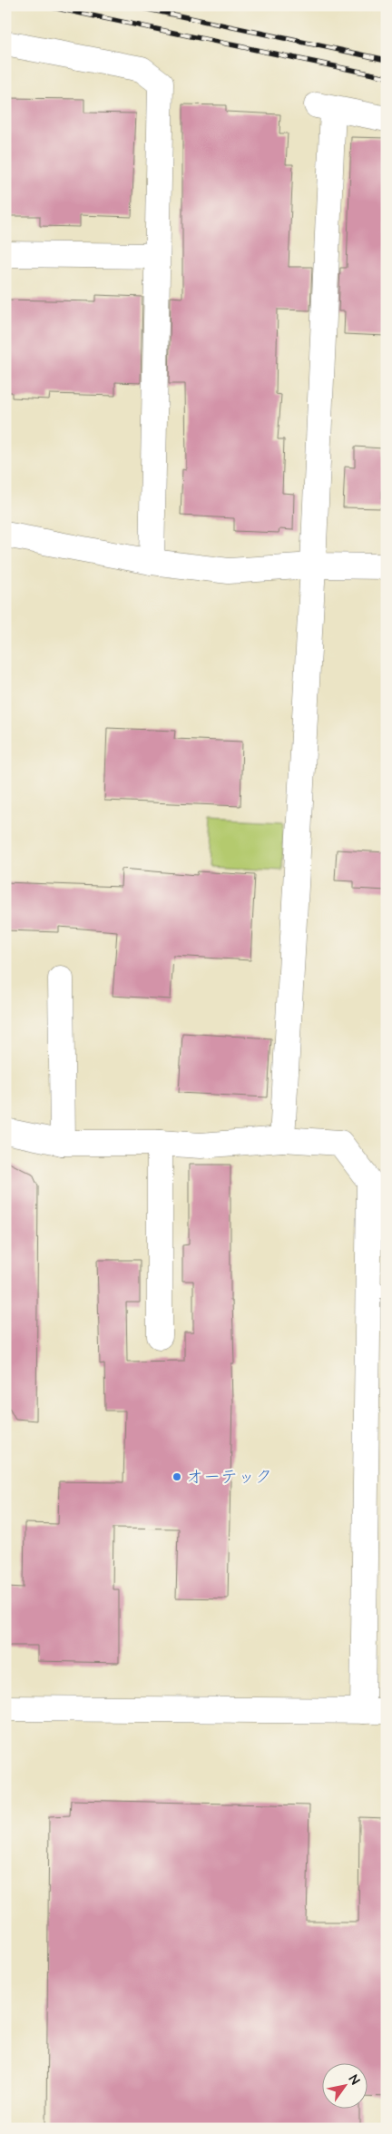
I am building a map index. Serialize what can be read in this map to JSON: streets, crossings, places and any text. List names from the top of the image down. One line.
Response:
{"places":["オーテック"],"north":"top right"}
